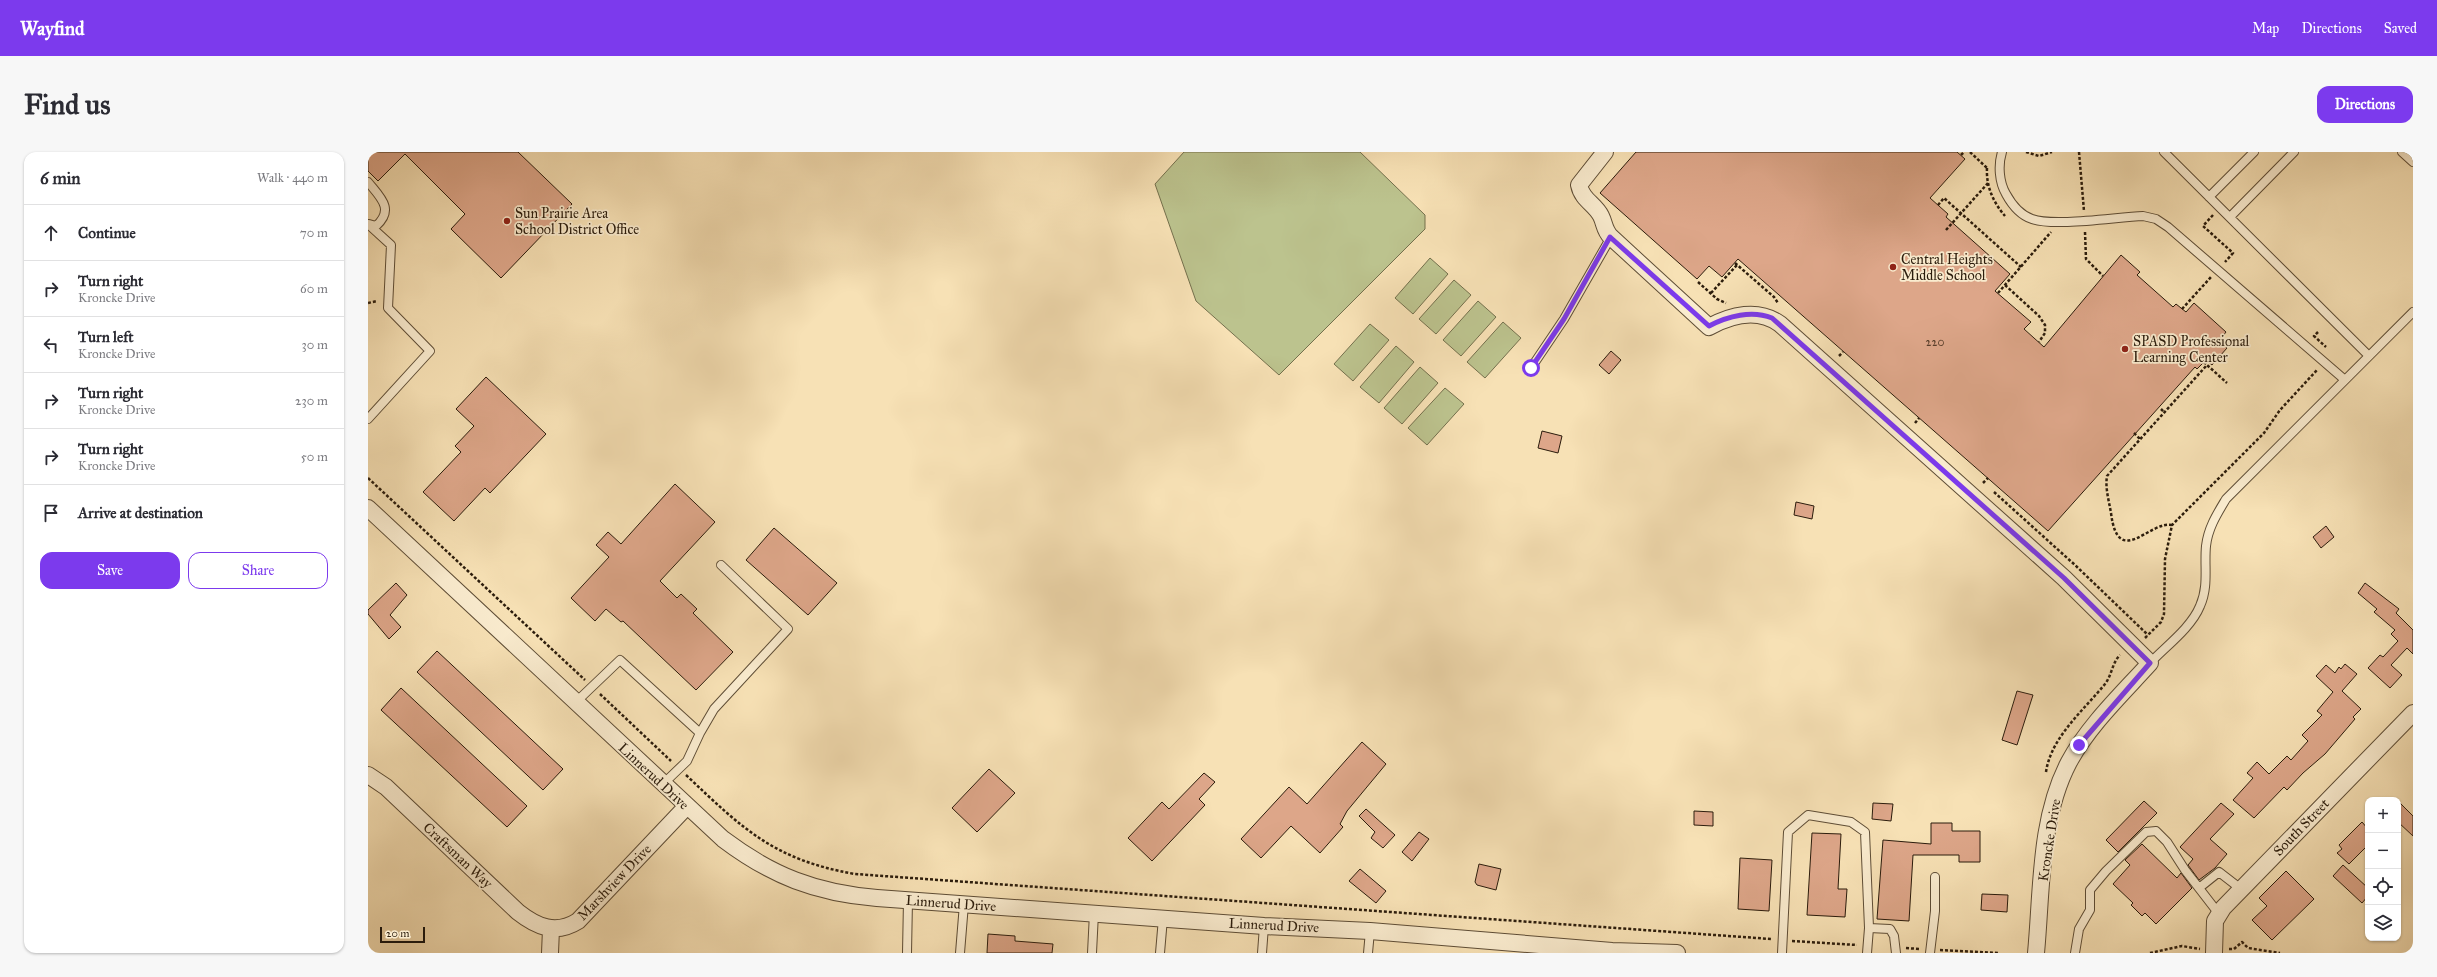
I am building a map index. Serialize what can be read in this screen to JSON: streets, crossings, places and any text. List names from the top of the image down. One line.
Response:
{"streets":{"street":["Linnerud Drive","South Street","Kroncke Drive","Craftsman Way","Marshview Drive"]},"crossings":[["Linnerud Drive","Marshview Drive"],["Craftsman Way","Marshview Drive"]],"places":["Sun Prairie Area School District Office","Central Heights Middle School","SPASD Professional Learning Center"],"house_numbers":["220"],"scale_bar":"20 m","page":{"header":"Wayfind","nav":["Map","Directions","Saved"],"buttons":["Directions",["Save","Share"]],"title":"Find us","heading":["6 min","Walk · 440 m"],"list":[["Continue","70 m"],["Turn right","Kroncke Drive","60 m"],["Turn left","Kroncke Drive","30 m"],["Turn right","Kroncke Drive","230 m"],["Turn right","Kroncke Drive","50 m"],"Arrive at destination"],"map_buttons":["+","−"],"scale":"20 m"}}
